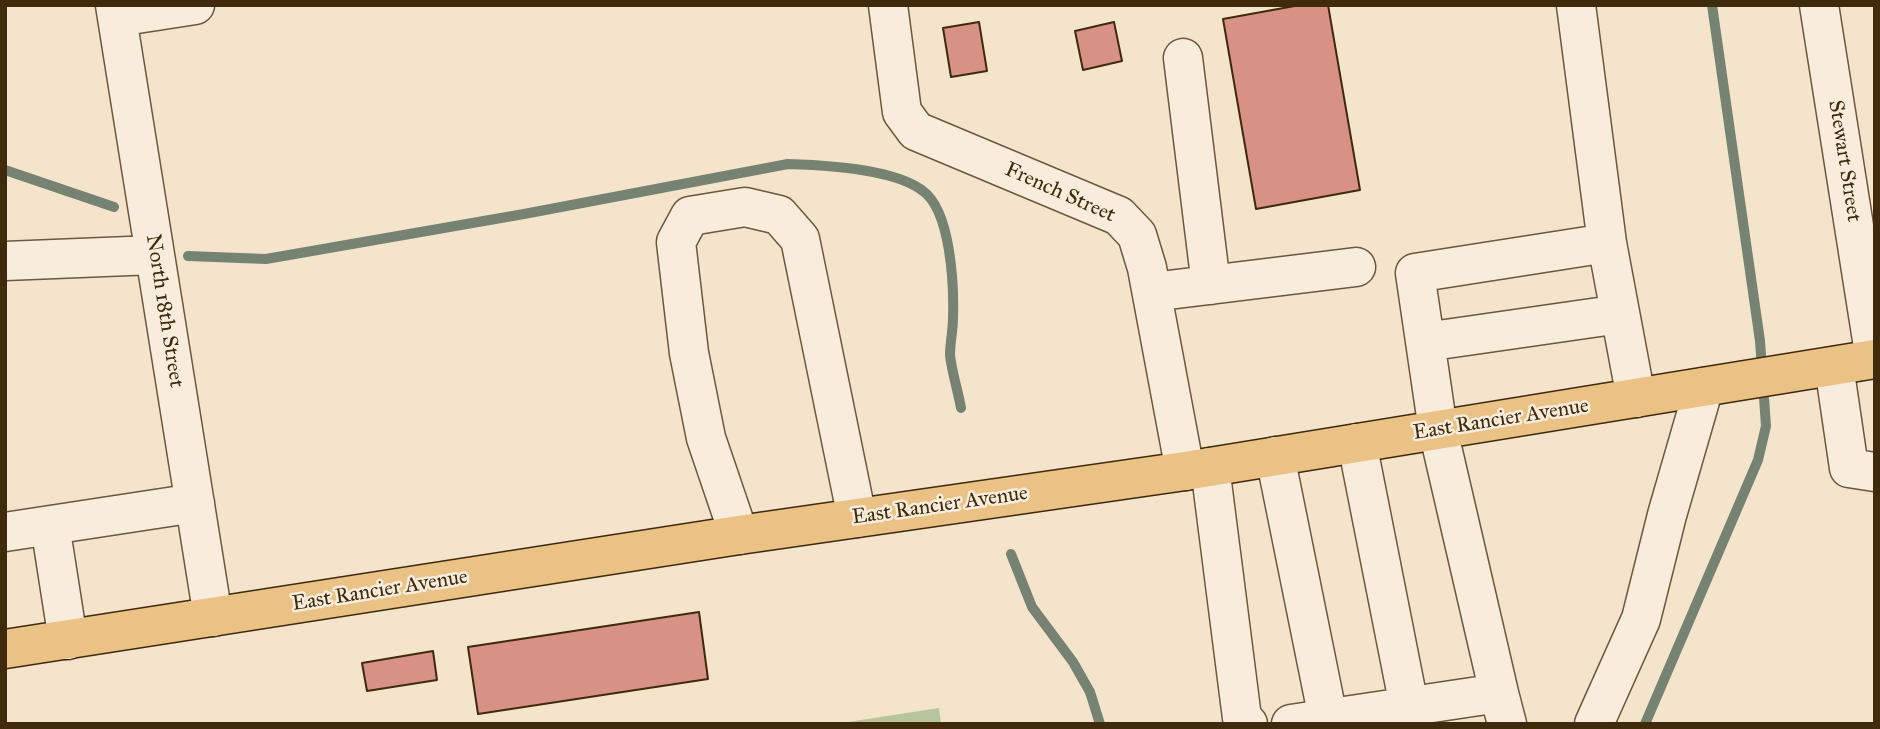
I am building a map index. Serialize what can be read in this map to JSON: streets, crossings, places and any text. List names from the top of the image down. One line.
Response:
{"streets":{"main road":["East Rancier Avenue"],"street":["Stewart Street","French Street","North 18th Street"]},"crossings":[["Stewart Street","East Rancier Avenue"],["French Street","East Rancier Avenue"],["North 18th Street","East Rancier Avenue"]]}
